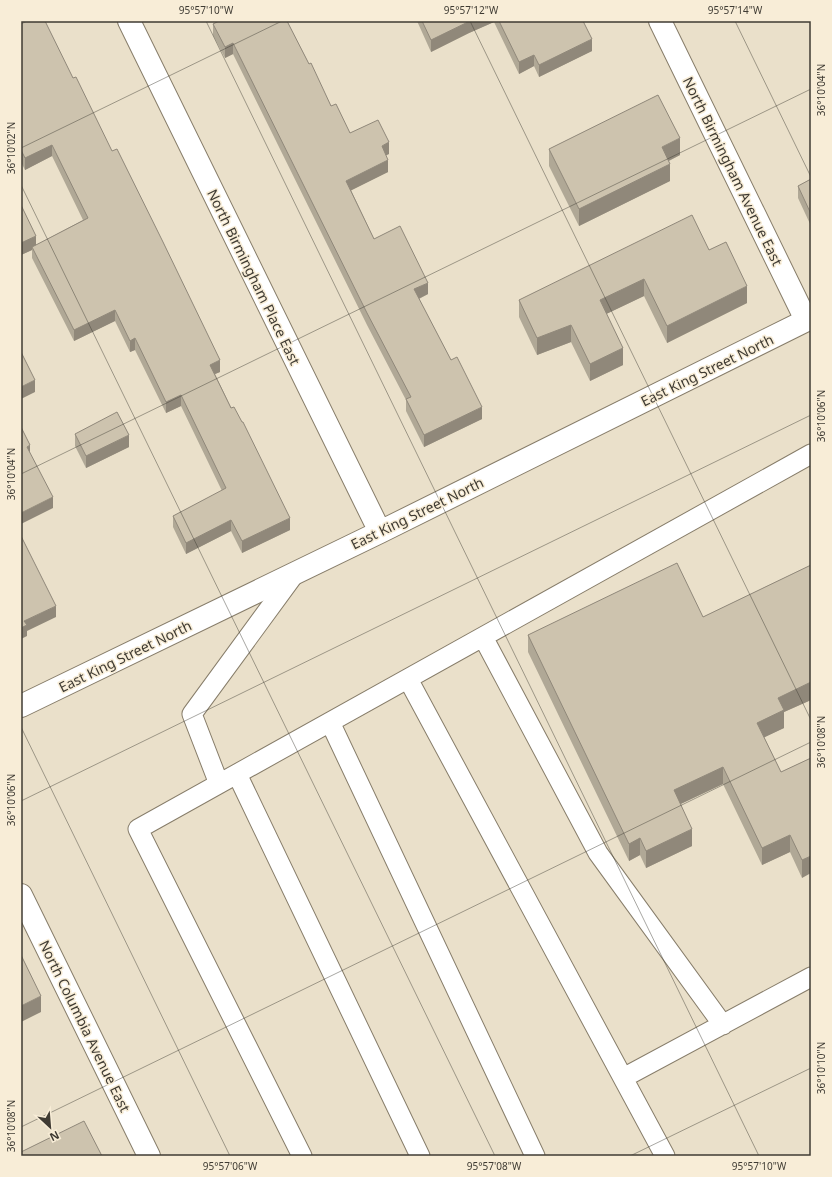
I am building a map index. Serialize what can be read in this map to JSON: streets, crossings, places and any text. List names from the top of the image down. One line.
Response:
{"streets":{"street":["North Birmingham Avenue East","North Birmingham Place East","East King Street North","North Columbia Avenue East"]},"crossings":[["North Birmingham Avenue East","East King Street North"],["North Birmingham Place East","East King Street North"]],"north":"bottom right","coordinates":["95°57'10\"W","95°57'12\"W","95°57'14\"W","36°10'04\"N","36°10'02\"N","36°10'06\"N","36°10'08\"N","36°10'10\"N","95°57'06\"W","95°57'08\"W"]}
